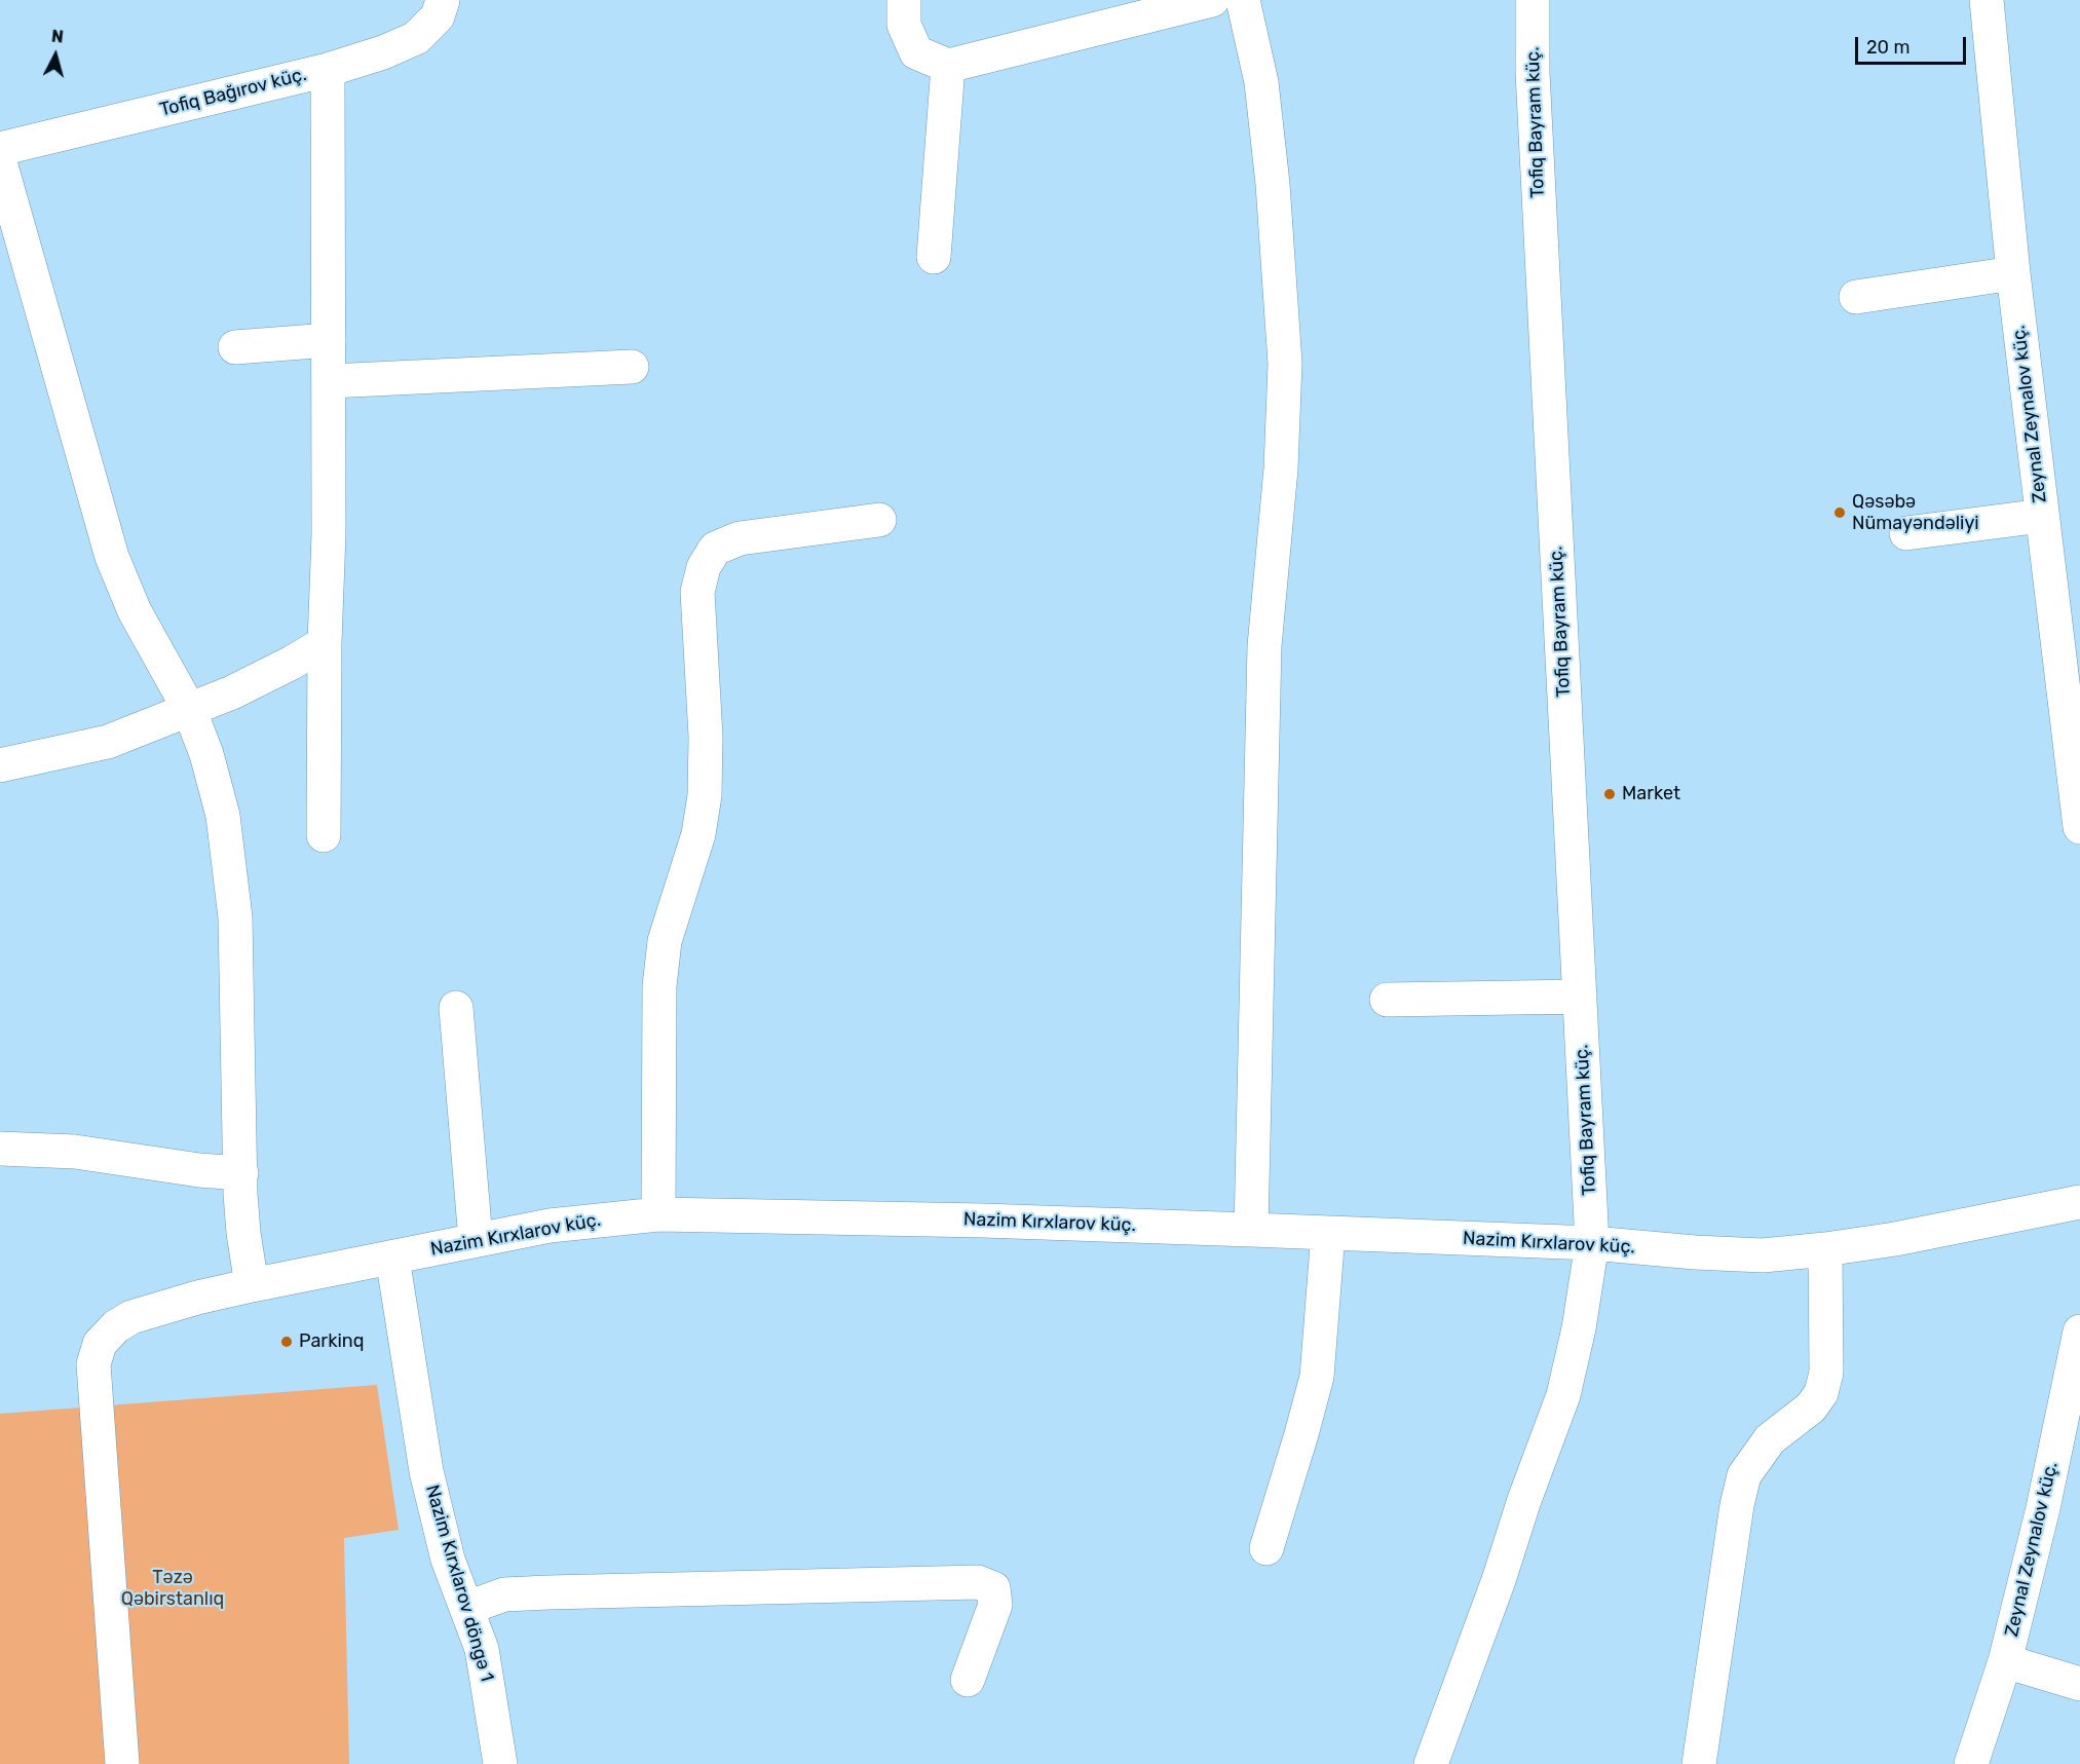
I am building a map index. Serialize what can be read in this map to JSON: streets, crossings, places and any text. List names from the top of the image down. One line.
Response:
{"streets":{"street":["Tofiq Bağırov küç.","Tofiq Bayram küç.","Zeynal Zeynalov küç.","Nazim Kırxlarov küç.","Nazim Kırxlarov döngə 1"]},"crossings":[["Tofiq Bayram küç.","Nazim Kırxlarov küç."],["Nazim Kırxlarov küç.","Nazim Kırxlarov döngə 1"]],"parks":["Təzə Qəbirstanlıq"],"places":["Qəsəbə Nümayəndəliyi","Market","Parkinq"],"scale_bar":"20 m","north":"top"}
